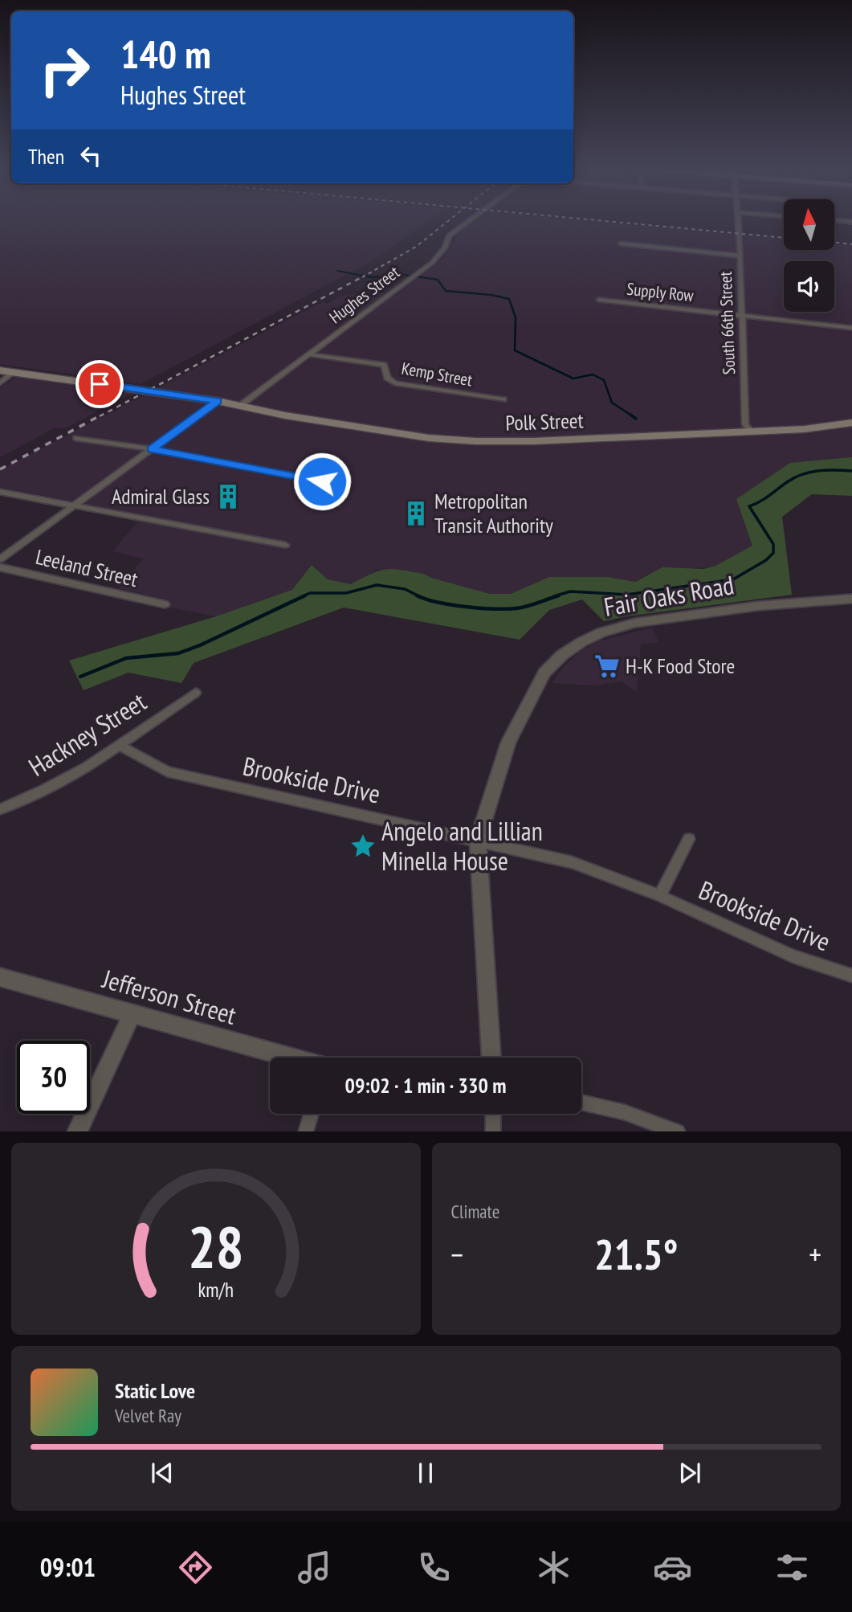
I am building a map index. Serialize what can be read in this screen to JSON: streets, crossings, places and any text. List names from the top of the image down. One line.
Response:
{"streets":{"main road":["Polk Street"],"street":["Supply Row","Hughes Street","South 66th Street","Kemp Street","Leeland Street","Fair Oaks Road","Hackney Street","Brookside Drive","Jefferson Street"]},"crossings":[["Supply Row","South 66th Street"],["Hughes Street","Kemp Street"],["Hughes Street","Polk Street"],["South 66th Street","Polk Street"],["Fair Oaks Road","Brookside Drive"],["Hackney Street","Brookside Drive"]],"places":{"building":["Admiral Glass","Metropolitan Transit Authority"],"supermarket":["H-K Food Store"],"place":["Angelo and Lillian Minella House"]},"north":"top","page":{"turn":["140 m","Hughes Street"],"then":"Then","limit":"30","trip":"09:02 · 1 min · 330 m","tile":"Climate","heat":["−","21.5°","+"],"song":["Static Love","Velvet Ray"],"tabs":"09:01","gauge":["28","km/h"]}}
